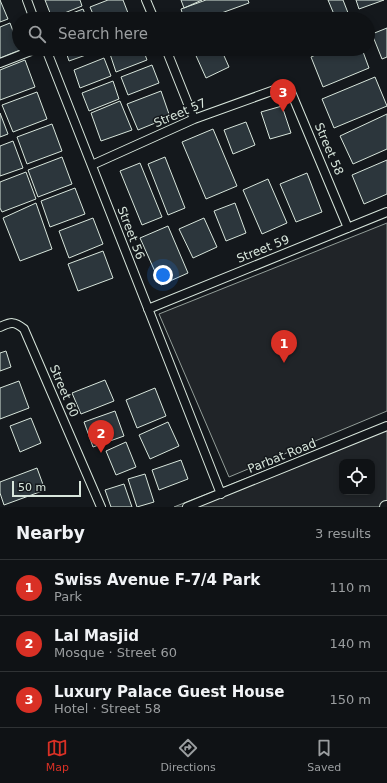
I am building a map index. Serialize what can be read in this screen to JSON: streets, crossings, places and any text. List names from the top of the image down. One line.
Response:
{"streets":{"street":["Street 57","Street 58","Street 56","Street 59","Street 60","Parbat Road"]},"crossings":[["Street 57","Street 58"],["Street 57","Street 56"],["Street 58","Street 59"],["Street 56","Street 59"],["Street 56","Parbat Road"]],"scale_bar":"50 m","page":{"search":"Search here","pins":["3","1","2"],"scale":"50 m","heading":["Nearby","3 results"],"list":[{"mark":"1","name":"Swiss Avenue F-7/4 Park","note":"Park","value":"110 m"},{"mark":"2","name":"Lal Masjid","note":"Mosque · Street 60","value":"140 m"},{"mark":"3","name":"Luxury Palace Guest House","note":"Hotel · Street 58","value":"150 m"}],"nav":["Map","Directions","Saved"]}}
